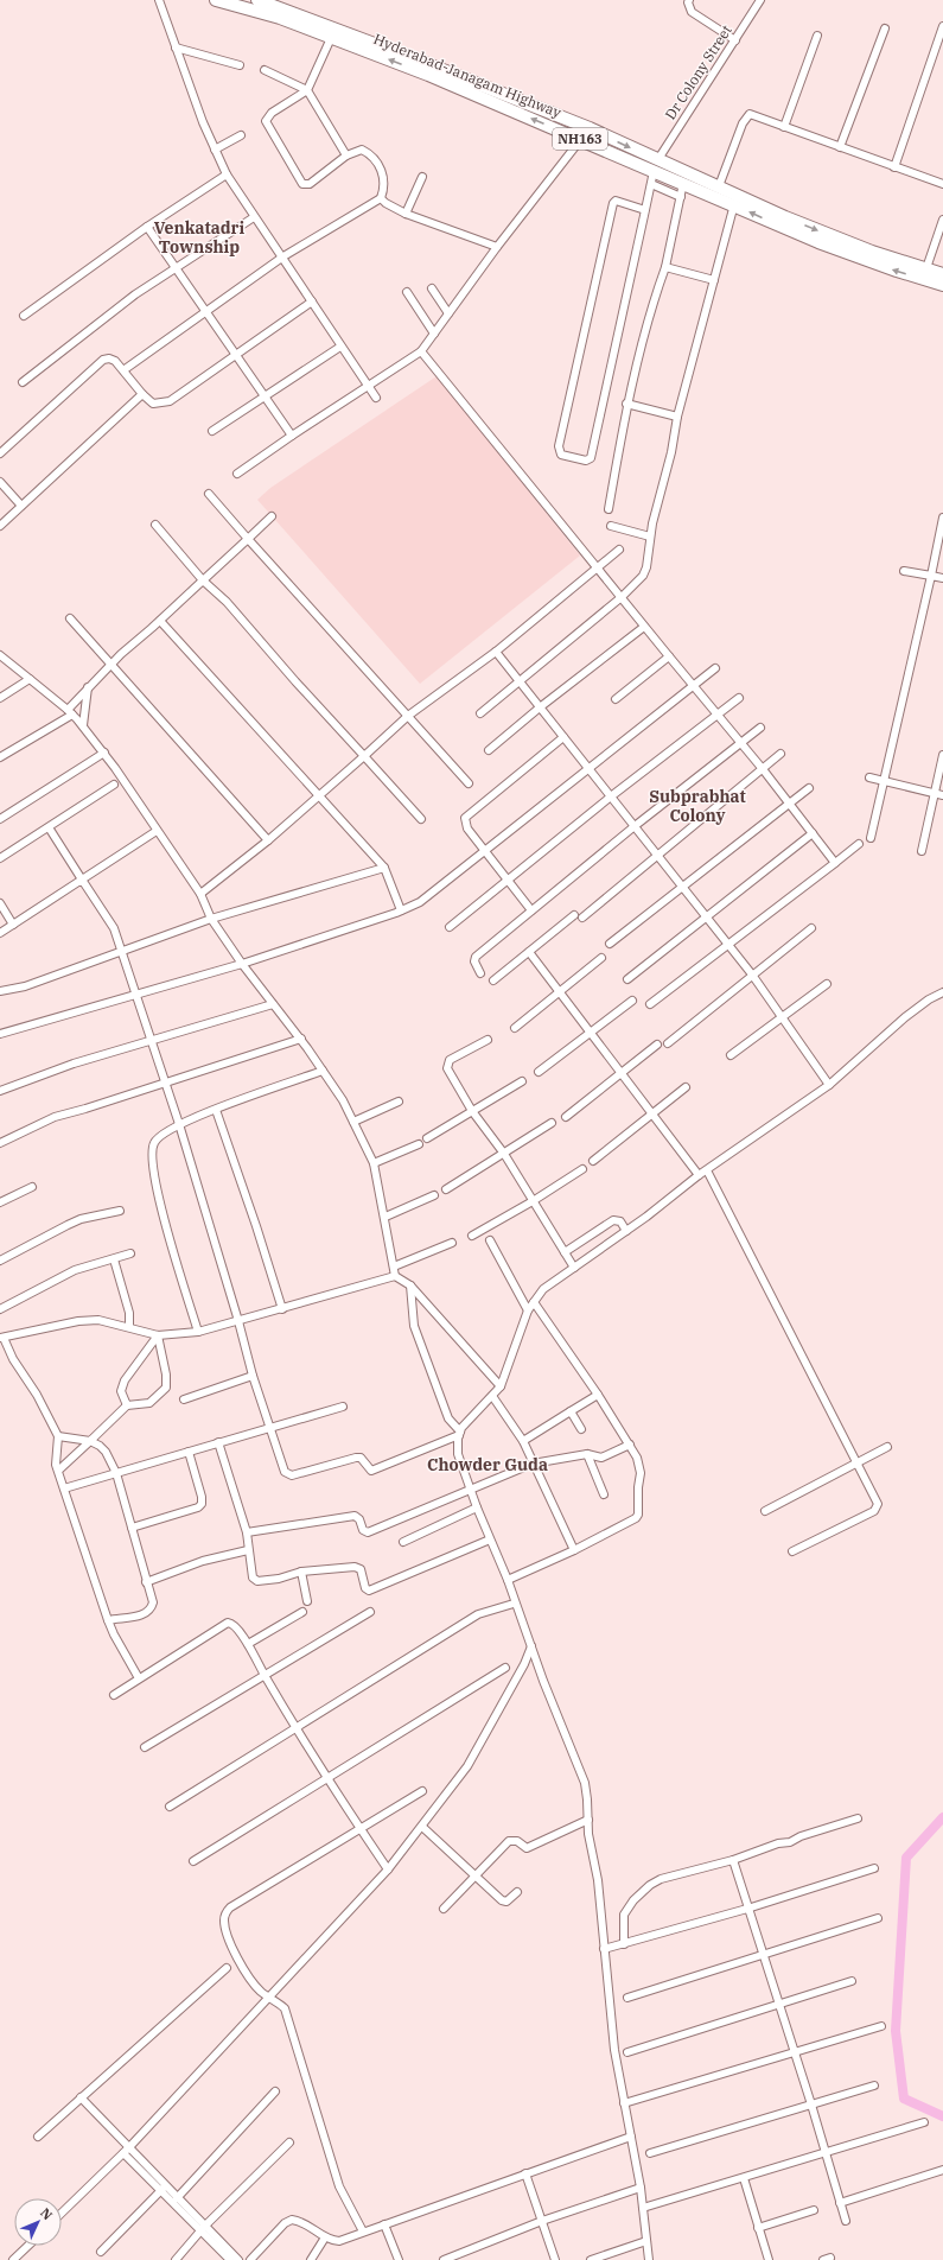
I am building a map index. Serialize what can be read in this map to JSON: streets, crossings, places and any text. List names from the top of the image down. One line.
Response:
{"streets":{"highway":["Hyderabad-Janagam Highway","NH163"],"street":["Dr Colony Street"]},"crossings":[["Dr Colony Street","Hyderabad-Janagam Highway"]],"districts":["Venkatadri Township","Subprabhat Colony","Chowder Guda"],"north":"top right"}
